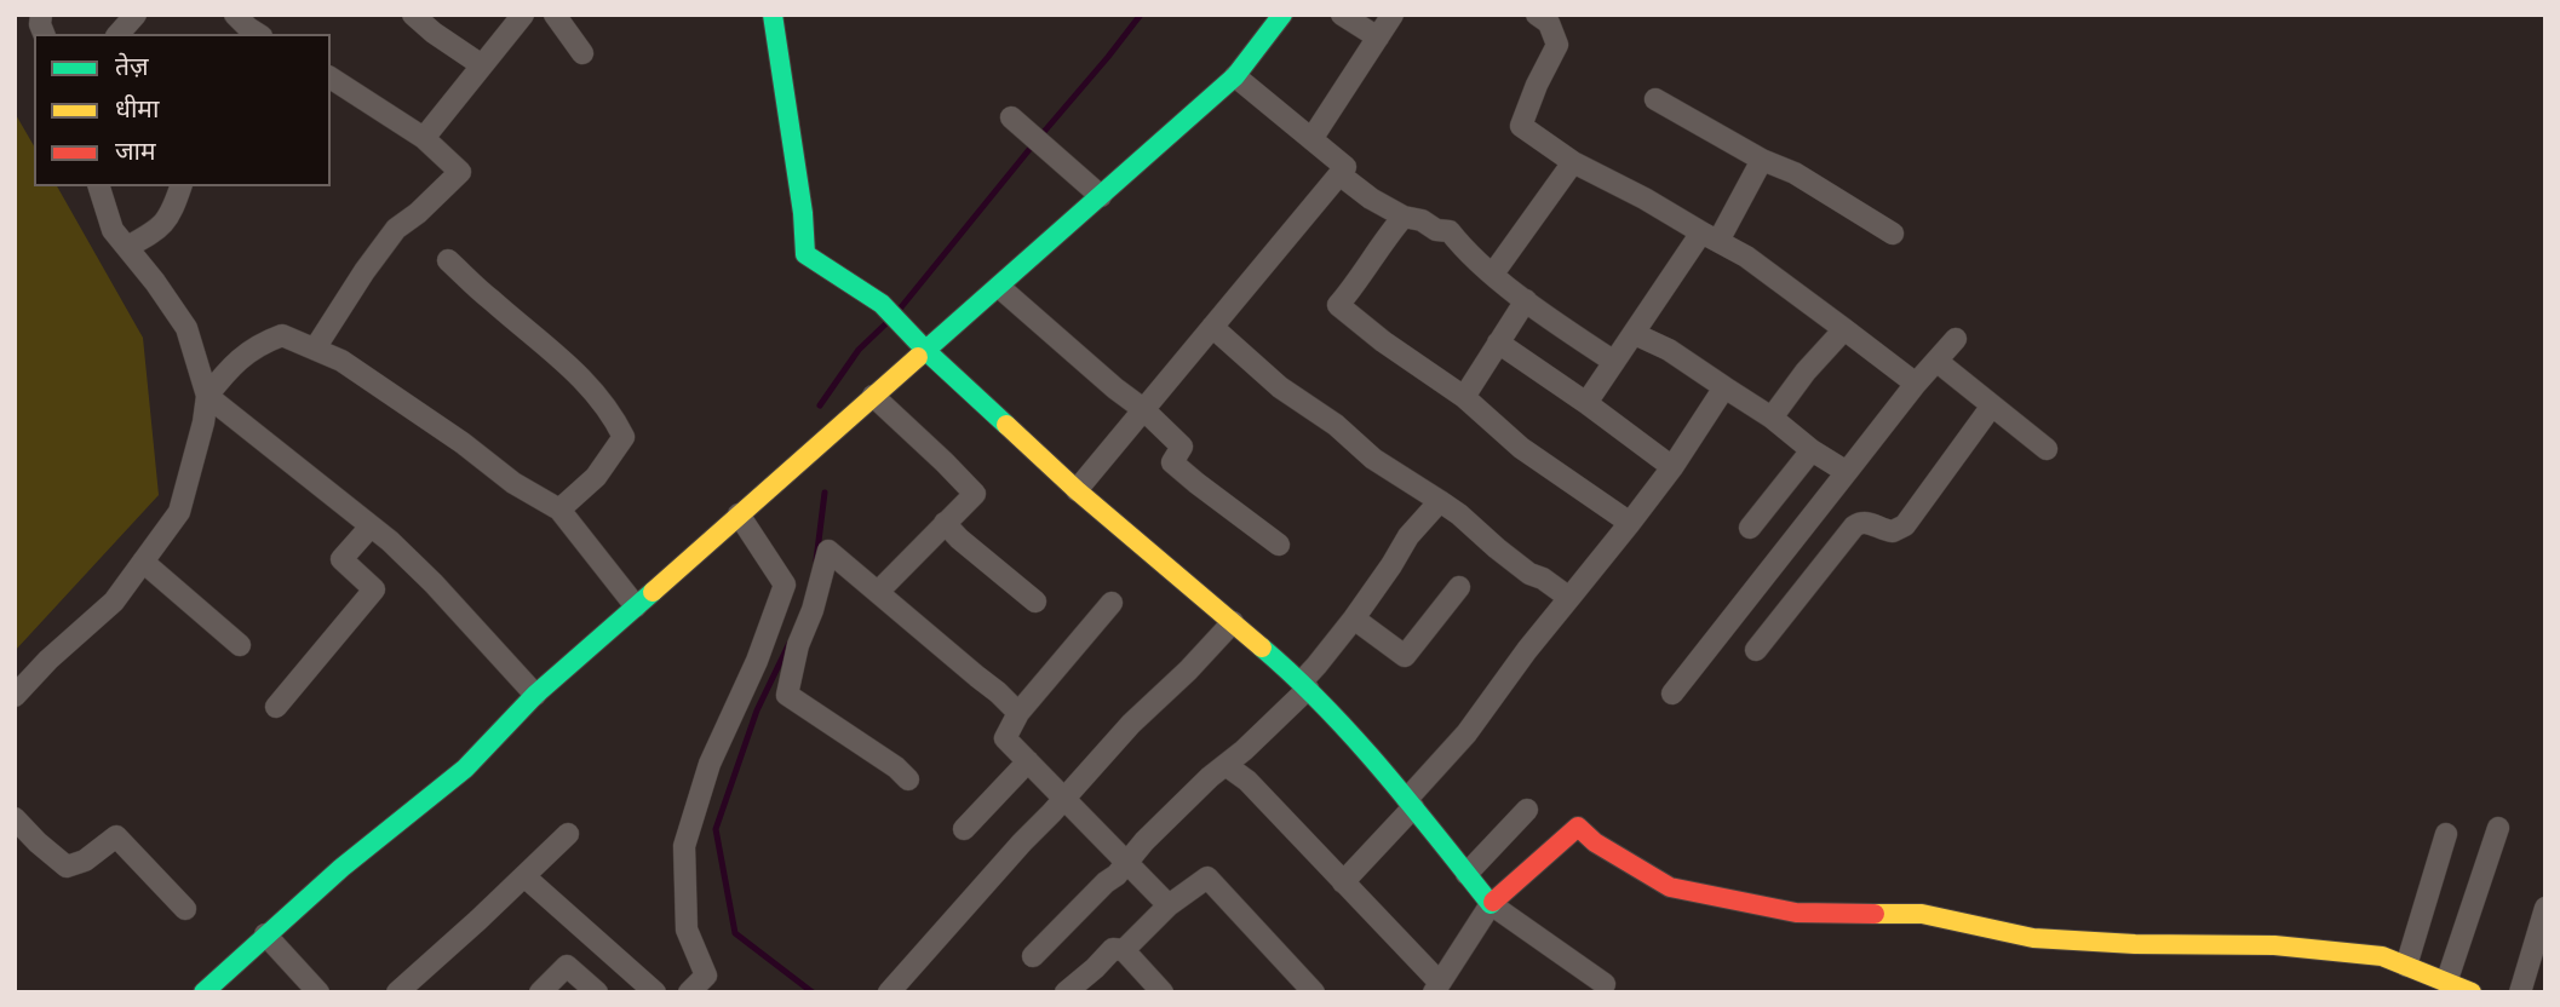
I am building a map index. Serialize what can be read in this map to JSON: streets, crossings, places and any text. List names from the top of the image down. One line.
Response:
{"legend":["तेज़","धीमा","जाम"]}
